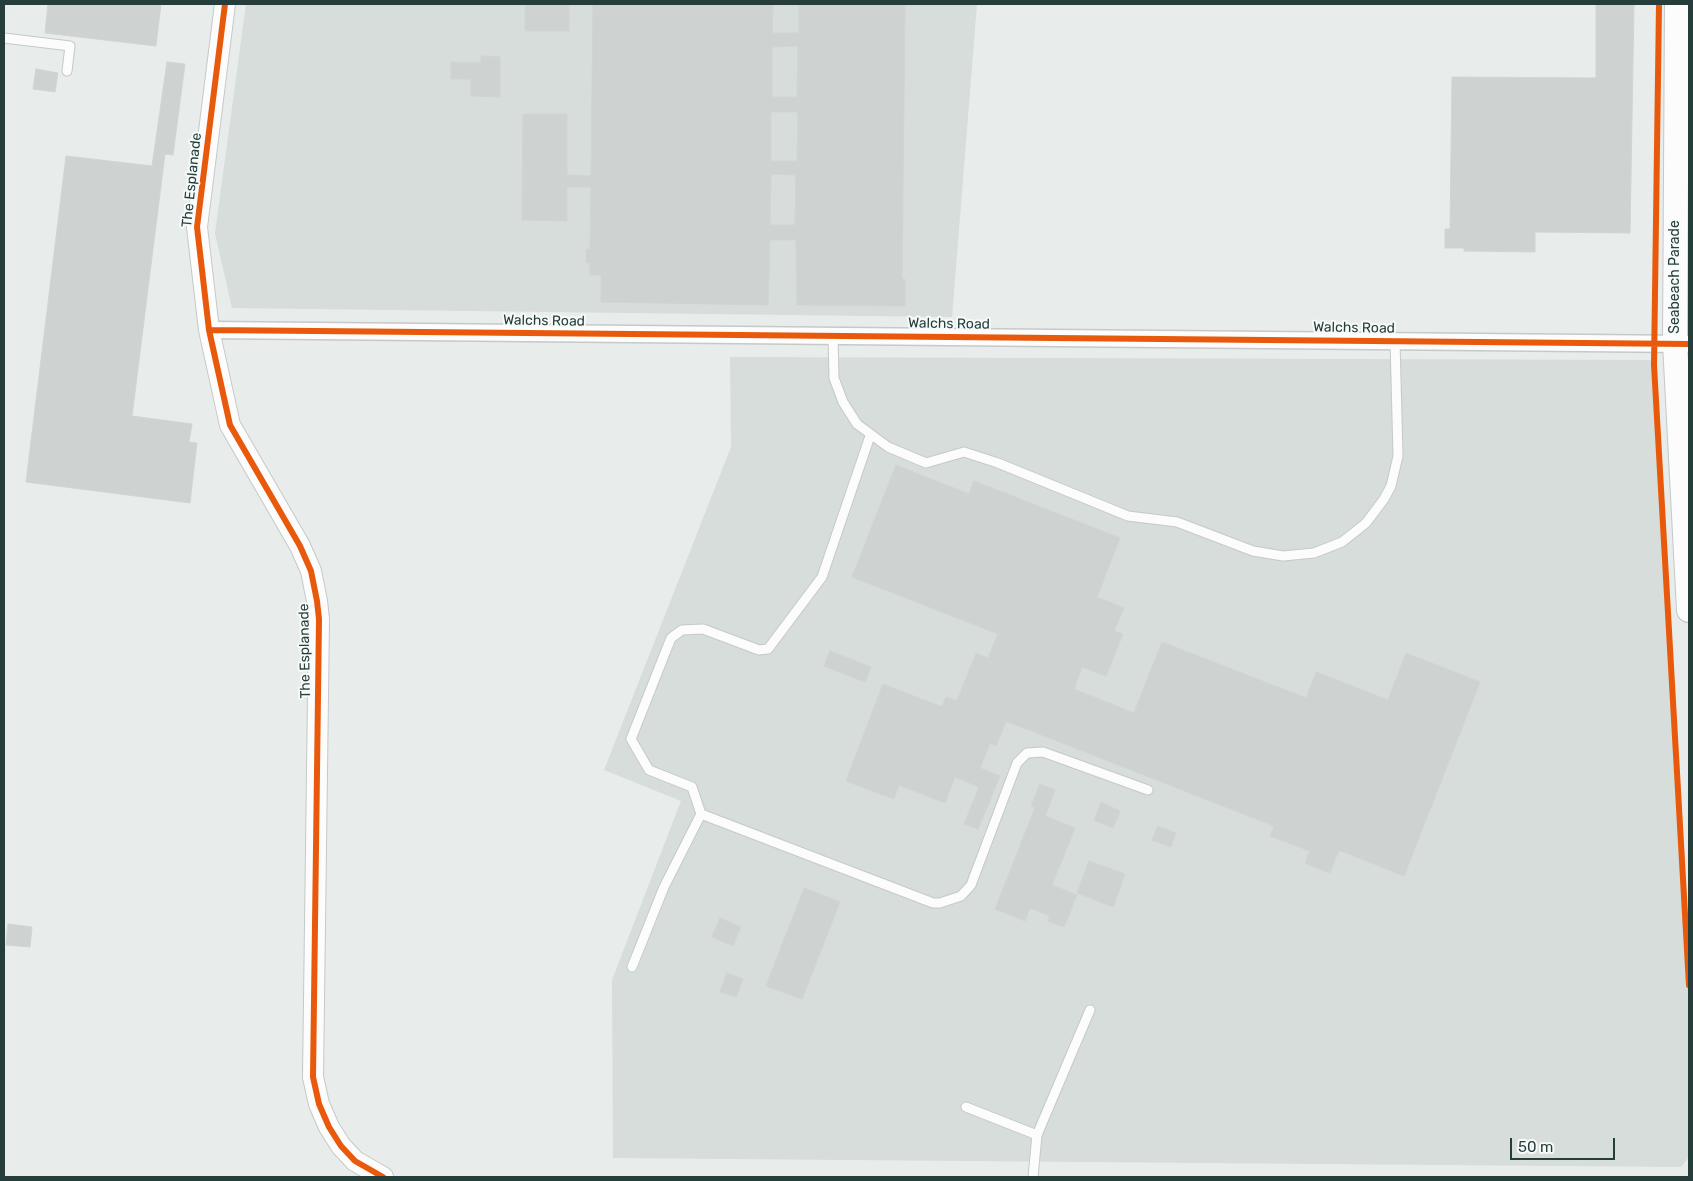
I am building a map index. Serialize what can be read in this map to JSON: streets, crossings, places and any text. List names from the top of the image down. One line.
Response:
{"streets":{"main road":["Seabeach Parade"],"street":["The Esplanade","Walchs Road"]},"crossings":[["The Esplanade","Walchs Road"],["Seabeach Parade","Walchs Road"]],"scale_bar":"50 m"}
